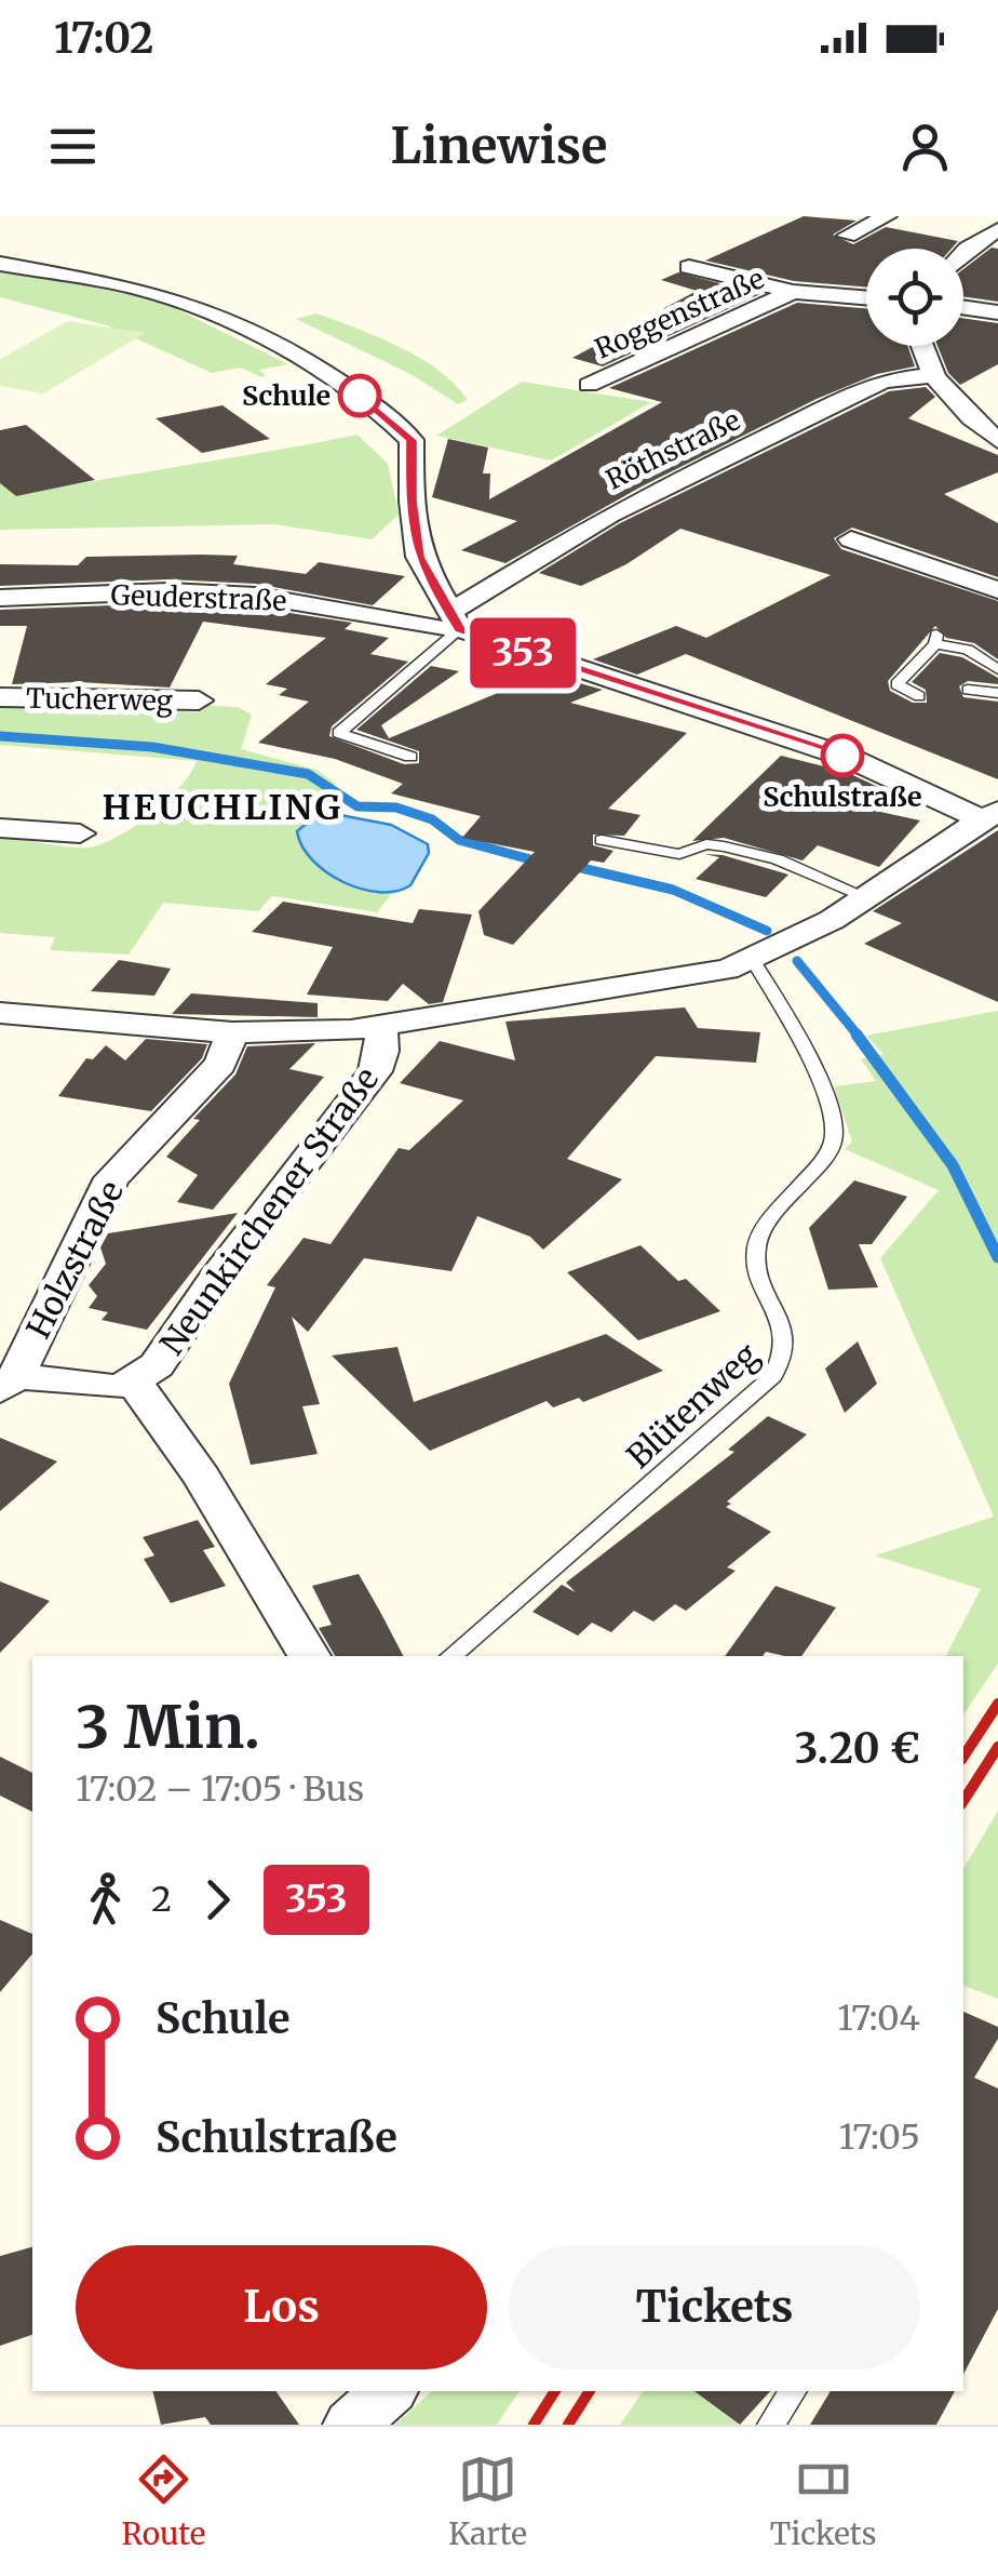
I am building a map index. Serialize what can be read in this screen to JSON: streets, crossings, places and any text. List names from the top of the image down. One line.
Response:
{"streets":{"street":["Roggenstraße","Röthstraße","Geuderstraße","Tucherweg","Neunkirchener Straße","Holzstraße"],"lane":["Blütenweg"]},"crossings":[["Röthstraße","Geuderstraße"],["Neunkirchener Straße","Holzstraße"],["Neunkirchener Straße","Blütenweg"]],"districts":["HEUCHLING"],"places":["Schule","Schulstraße"],"lines":["bus line 353"],"page":{"status":"17:02","header":"Linewise","on_map":"353","heading":["3 Min.","17:02 – 17:05 · Bus","3.20 €"],"legs":["2","353"],"list":[{"name":"Schule","value":"17:04"},{"name":"Schulstraße","value":"17:05"}],"buttons":["Los","Tickets"],"tabs":["Route","Karte","Tickets"]}}
